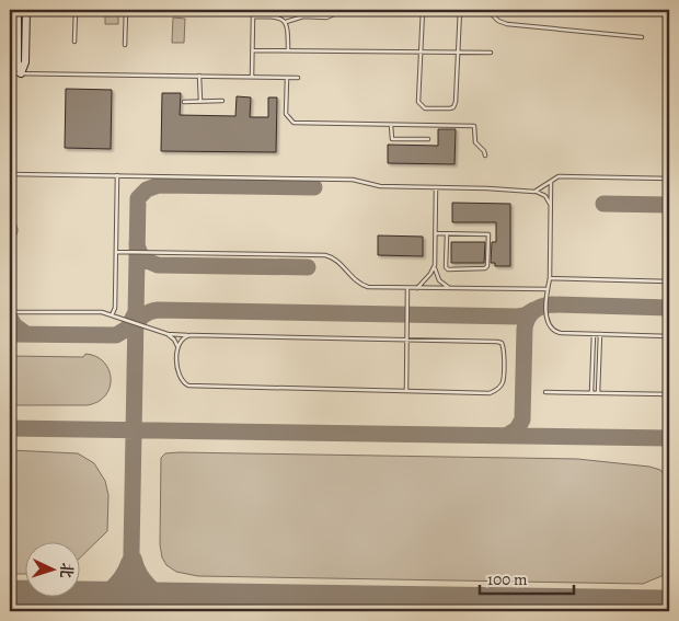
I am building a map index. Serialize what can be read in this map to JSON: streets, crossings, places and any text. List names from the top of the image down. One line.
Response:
{"scale_bar":"100 m","north":"right"}
